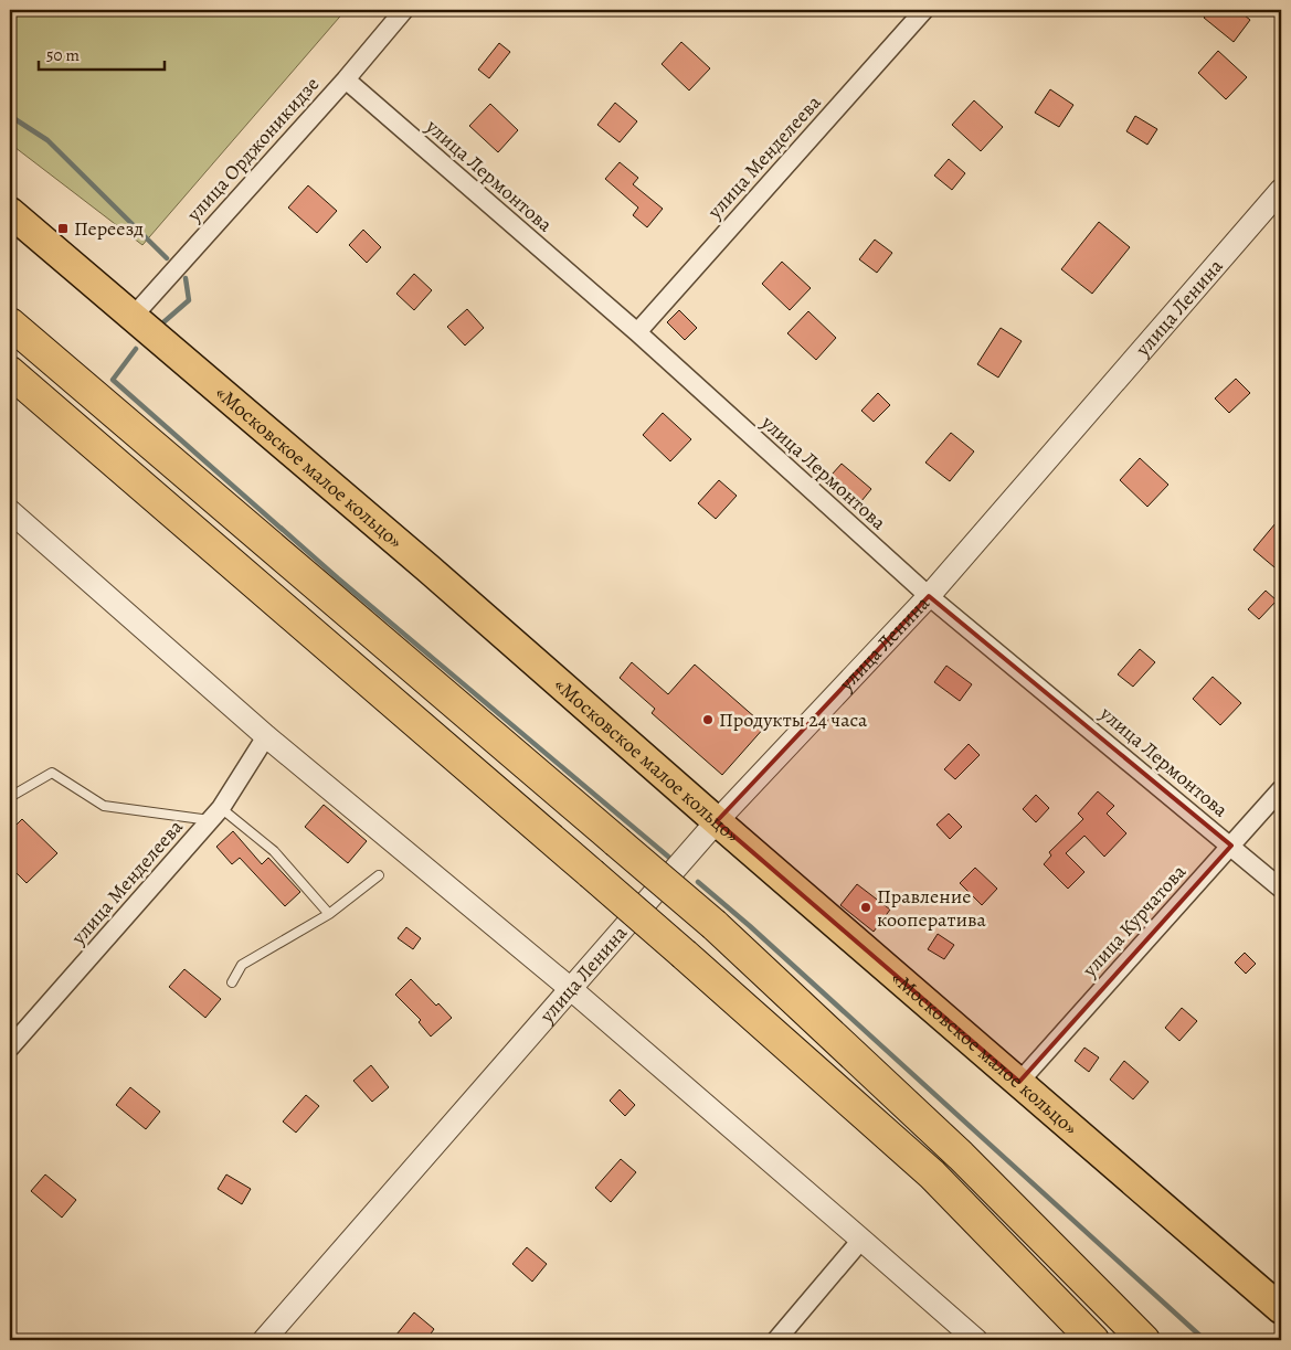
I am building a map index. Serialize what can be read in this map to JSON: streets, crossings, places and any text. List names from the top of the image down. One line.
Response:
{"streets":{"highway":["«Московское малое кольцо»"],"street":["улица Орджоникидзе","улица Менделеева","улица Лермонтова","улица Ленина","улица Курчатова"]},"crossings":[["улица Орджоникидзе","улица Лермонтова"],["улица Орджоникидзе","«Московское малое кольцо»"],["улица Менделеева","улица Лермонтова"],["улица Лермонтова","улица Ленина"],["улица Лермонтова","улица Курчатова"],["улица Ленина","«Московское малое кольцо»"],["«Московское малое кольцо»","улица Курчатова"]],"places":{"transit":["Переезд"],"other":["Продукты 24 часа","Правление кооператива"]},"scale_bar":"50 m"}
